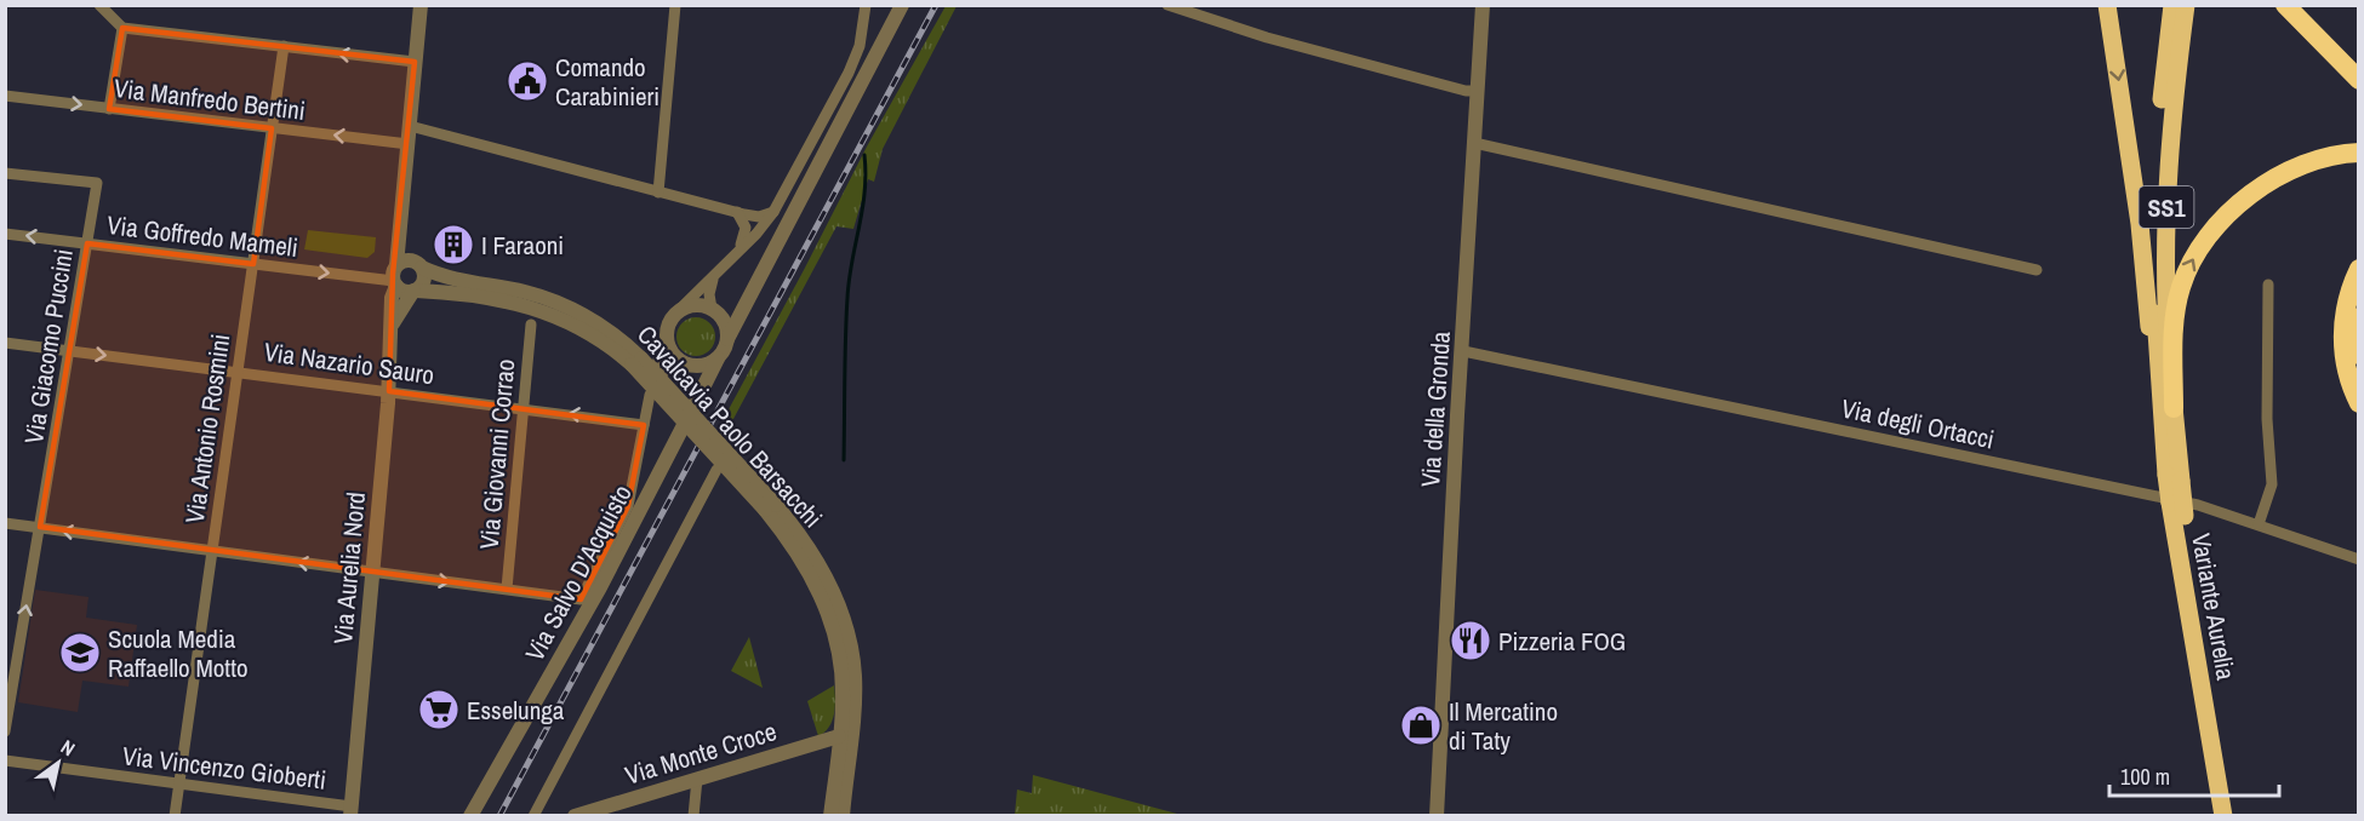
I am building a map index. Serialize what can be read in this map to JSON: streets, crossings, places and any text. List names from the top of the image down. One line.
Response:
{"streets":{"highway":["SS1","Variante Aurelia"],"street":["Via Manfredo Bertini","Via Goffredo Mameli","Via Giacomo Puccini","Via Nazario Sauro","Via della Gronda","Via degli Ortacci","Cavalcavia Paolo Barsacchi","Via Antonio Rosmini","Via Giovanni Corrao","Via Aurelia Nord","Via Salvo D'Acquisto","Via Monte Croce","Via Vincenzo Gioberti"]},"crossings":[["Via Manfredo Bertini","Via Antonio Rosmini"],["SS1","Variante Aurelia"],["Via Goffredo Mameli","Via Giacomo Puccini"],["Via Goffredo Mameli","Cavalcavia Paolo Barsacchi"],["Via Goffredo Mameli","Via Antonio Rosmini"],["Via Goffredo Mameli","Via Aurelia Nord"],["Via Giacomo Puccini","Via Nazario Sauro"],["Via Nazario Sauro","Via Antonio Rosmini"],["Via Nazario Sauro","Via Giovanni Corrao"],["Via Nazario Sauro","Via Aurelia Nord"],["Via della Gronda","Via degli Ortacci"],["Cavalcavia Paolo Barsacchi","Via Aurelia Nord"],["Cavalcavia Paolo Barsacchi","Via Monte Croce"],["Via Antonio Rosmini","Via Vincenzo Gioberti"],["Via Aurelia Nord","Via Vincenzo Gioberti"]],"places":{"public building":["Comando Carabinieri"],"building":["I Faraoni"],"restaurant":["Pizzeria FOG"],"school or university":["Scuola Media Raffaello Motto"],"supermarket":["Esselunga"],"shop":["Il Mercatino di Taty"]},"scale_bar":"100 m","north":"top right"}
